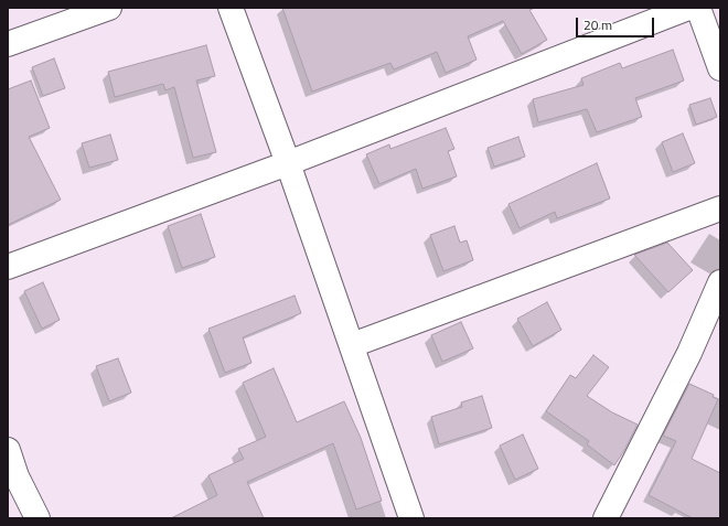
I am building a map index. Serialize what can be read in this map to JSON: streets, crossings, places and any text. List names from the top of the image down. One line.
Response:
{"scale_bar":"20 m"}
